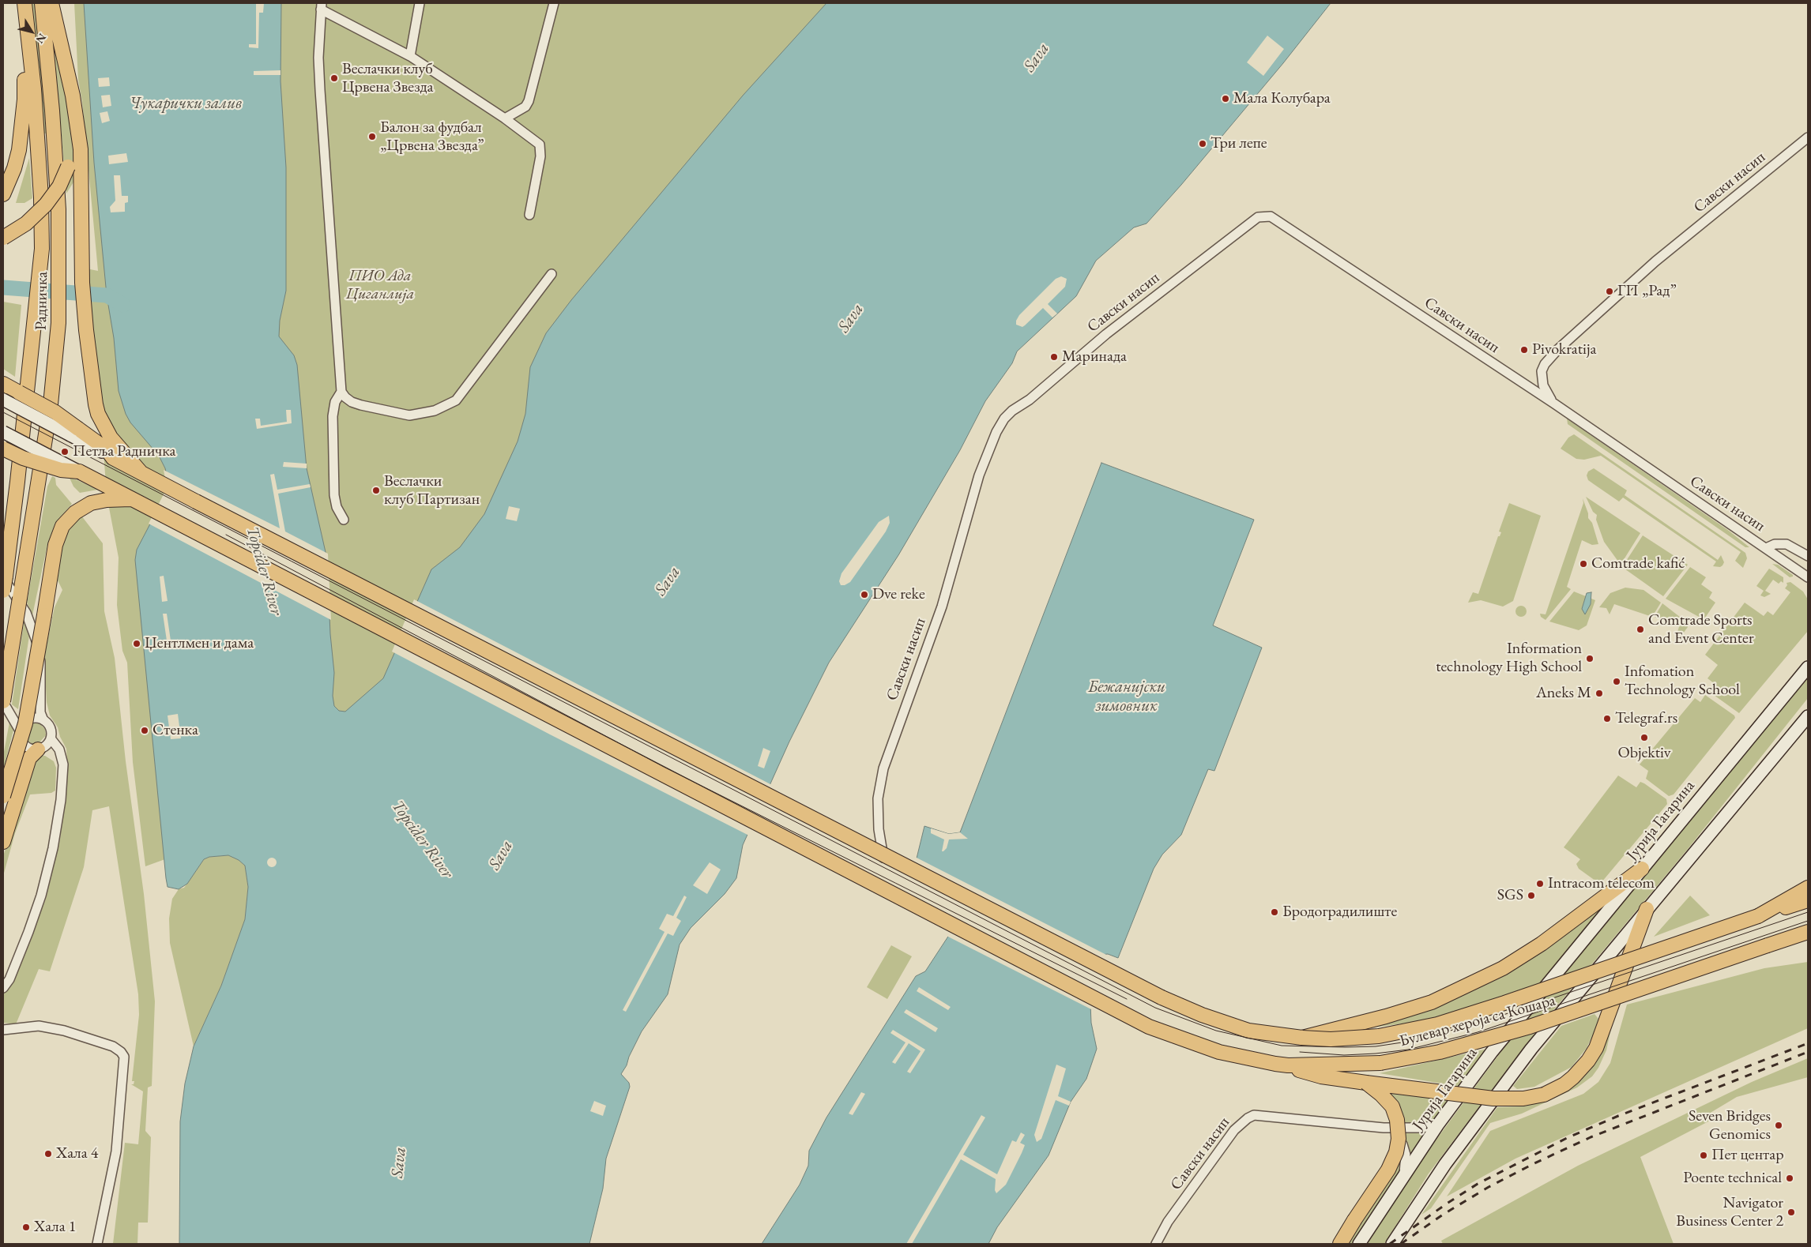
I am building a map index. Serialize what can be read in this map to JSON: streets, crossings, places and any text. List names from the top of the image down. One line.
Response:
{"streets":{"main road":["Радничка","Јурија Гагарина","Булевар хероја са Кошара"],"street":["Савски насип"]},"crossings":[["Савски насип","Јурија Гагарина"]],"water":["Sava","Чукарички залив","Topcider River","Бежанијски зимовник"],"parks":["ПИО Ада Циганлија"],"places":["Веслачки клуб Црвена Звезда","Мала Колубара","Балон за фудбал „Црвена Звезда”","Три лепе","ГП „Рад”","Pivokratija","Маринада","Петља Радничка","Веслачки клуб Партизан","Comtrade kafić","Dve reke","Comtrade Sports and Event Center","Џентлмен и дама","Information technology High School","Infomation Technology School","Aneks M","Telegraf.rs","Стенка","Objektiv","Intracom telecom","SGS","Бродоградилиште","Seven Bridges Genomics","Хала 4","Пет центар","Poente technical","Navigator Business Center 2","Хала 1"],"north":"bottom right"}
